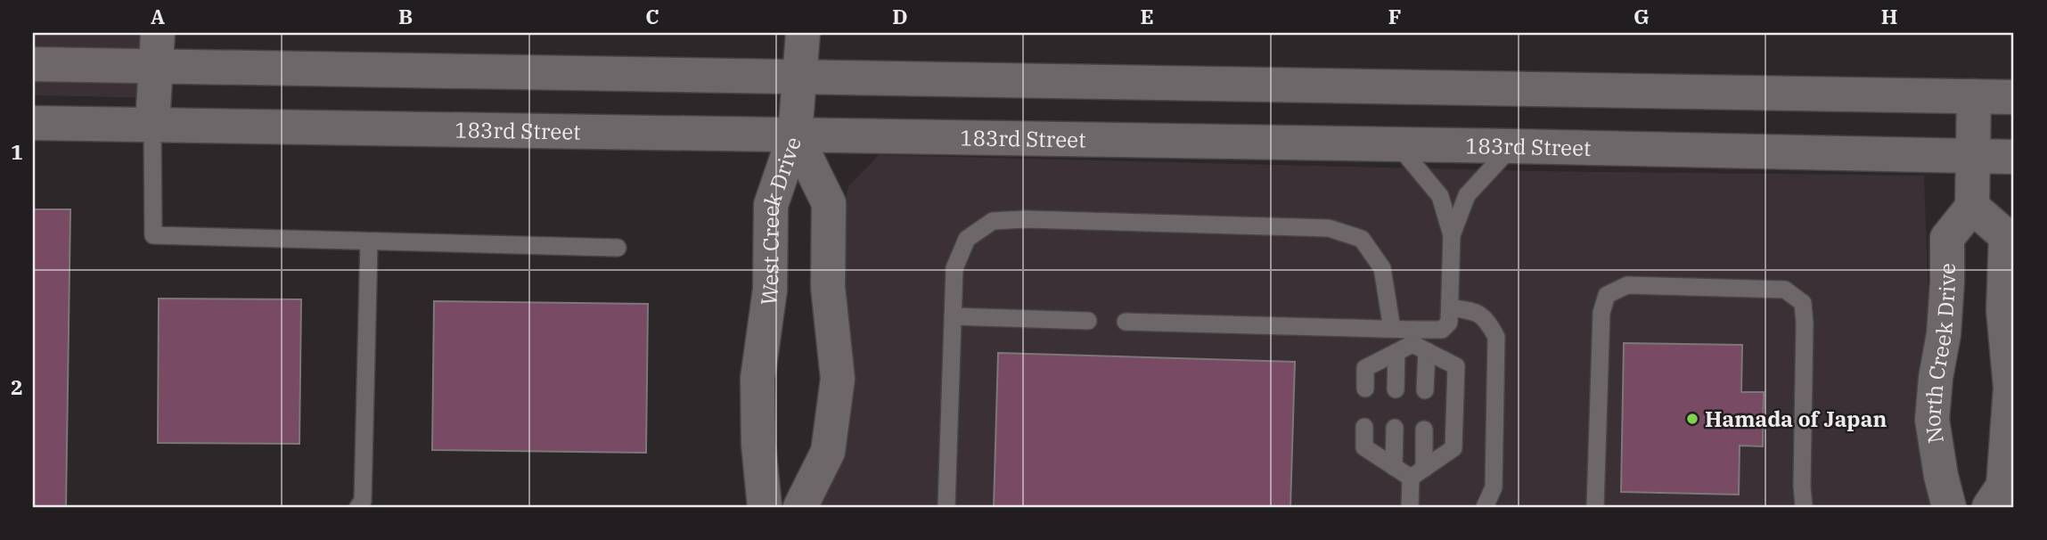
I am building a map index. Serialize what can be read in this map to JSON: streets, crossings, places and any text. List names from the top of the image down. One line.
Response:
{"streets":{"street":["183rd Street","West Creek Drive","North Creek Drive"]},"crossings":[["183rd Street","West Creek Drive"]],"places":["Hamada of Japan"],"grid":{"columns":["A","B","C","D","E","F","G","H"],"rows":["1","2"]}}
